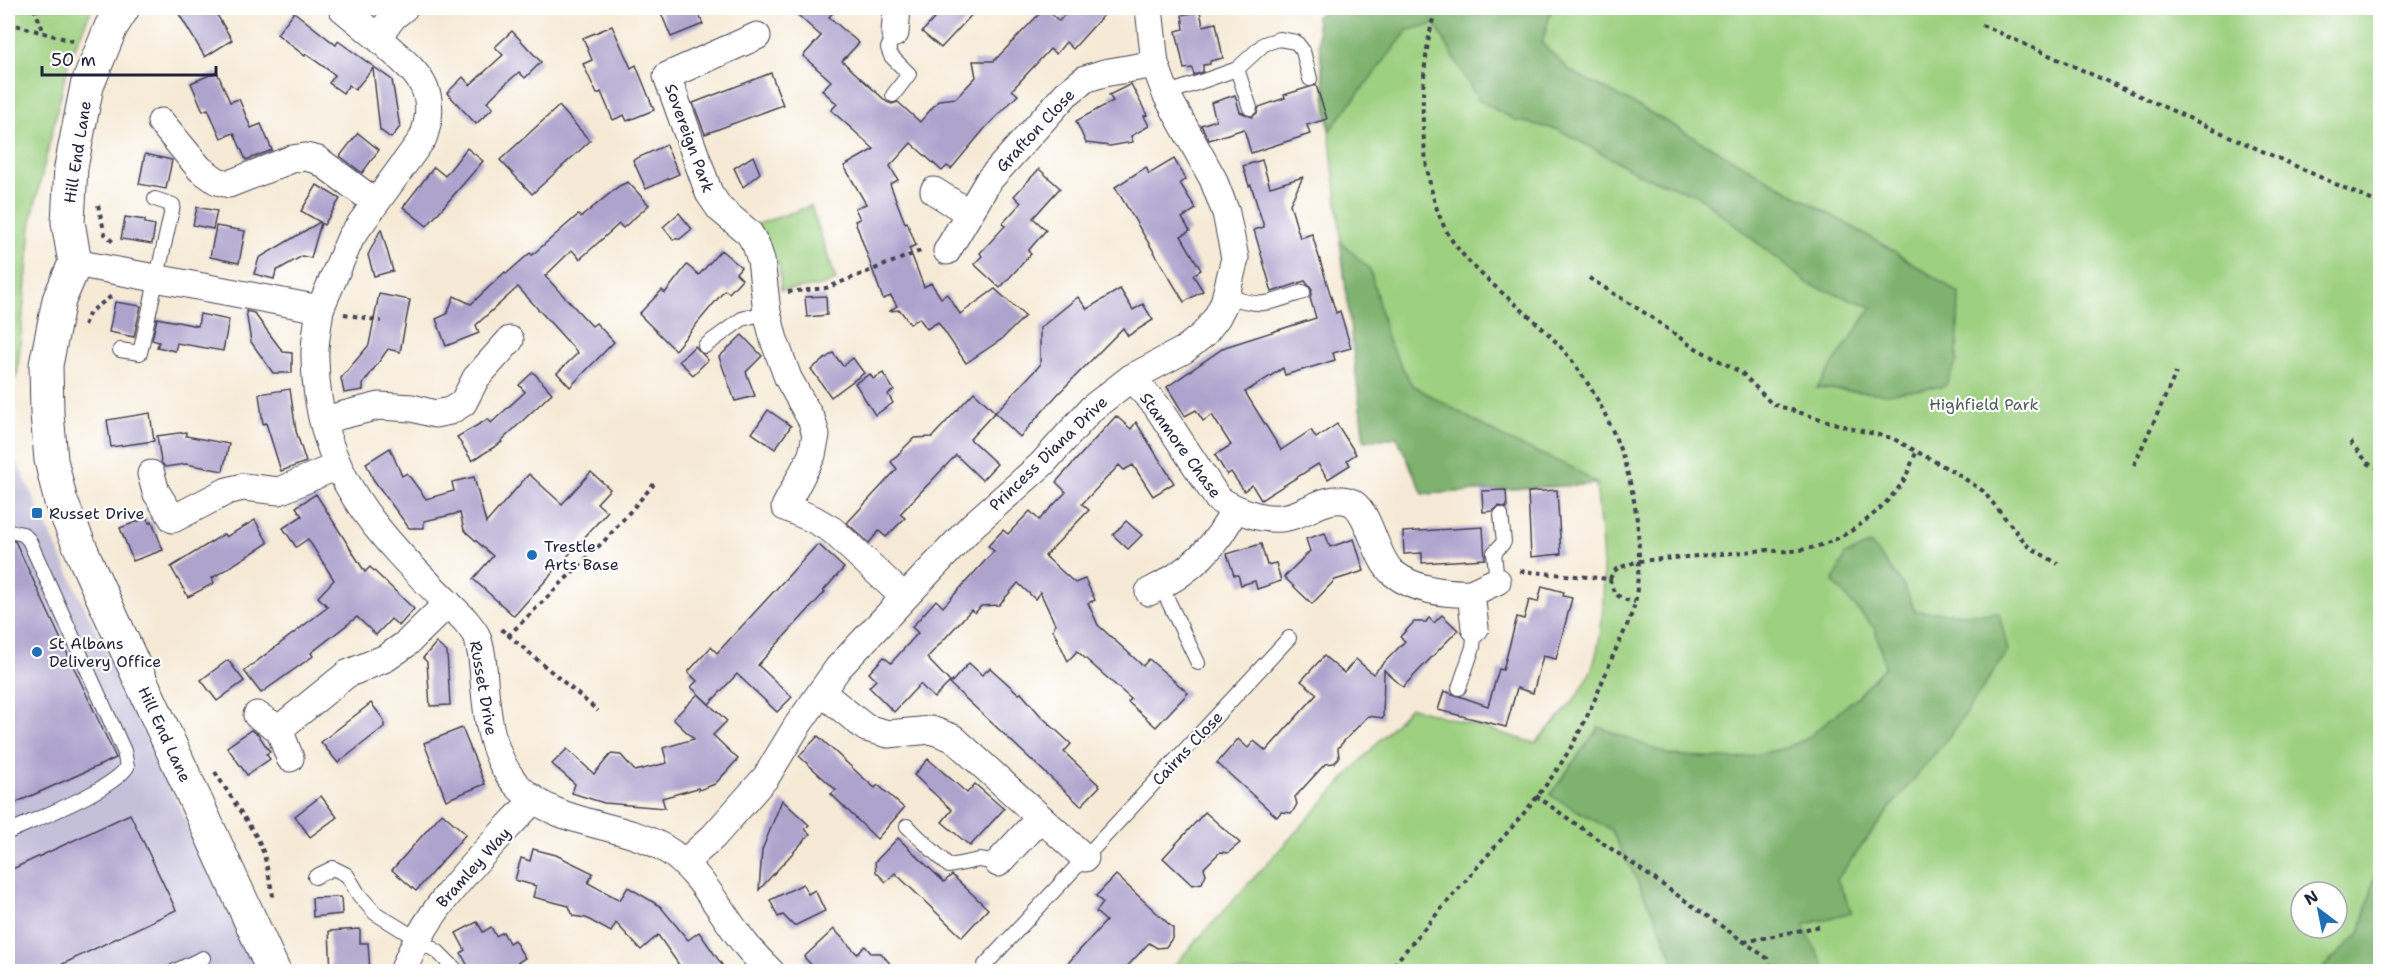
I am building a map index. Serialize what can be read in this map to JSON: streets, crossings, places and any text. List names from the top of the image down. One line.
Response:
{"streets":{"street":["Grafton Close","Sovereign Park","Hill End Lane","Stanmore Chase","Princess Diana Drive","Russet Drive","Bramley Way"],"lane":["Cairns Close"]},"crossings":[["Grafton Close","Princess Diana Drive"],["Sovereign Park","Princess Diana Drive"],["Stanmore Chase","Princess Diana Drive"],["Princess Diana Drive","Russet Drive"],["Russet Drive","Bramley Way"]],"parks":["Highfield Park"],"places":{"transit":["Russet Drive"],"other":["Trestle Arts Base","St Albans Delivery Office"]},"scale_bar":"50 m","north":"top left"}
